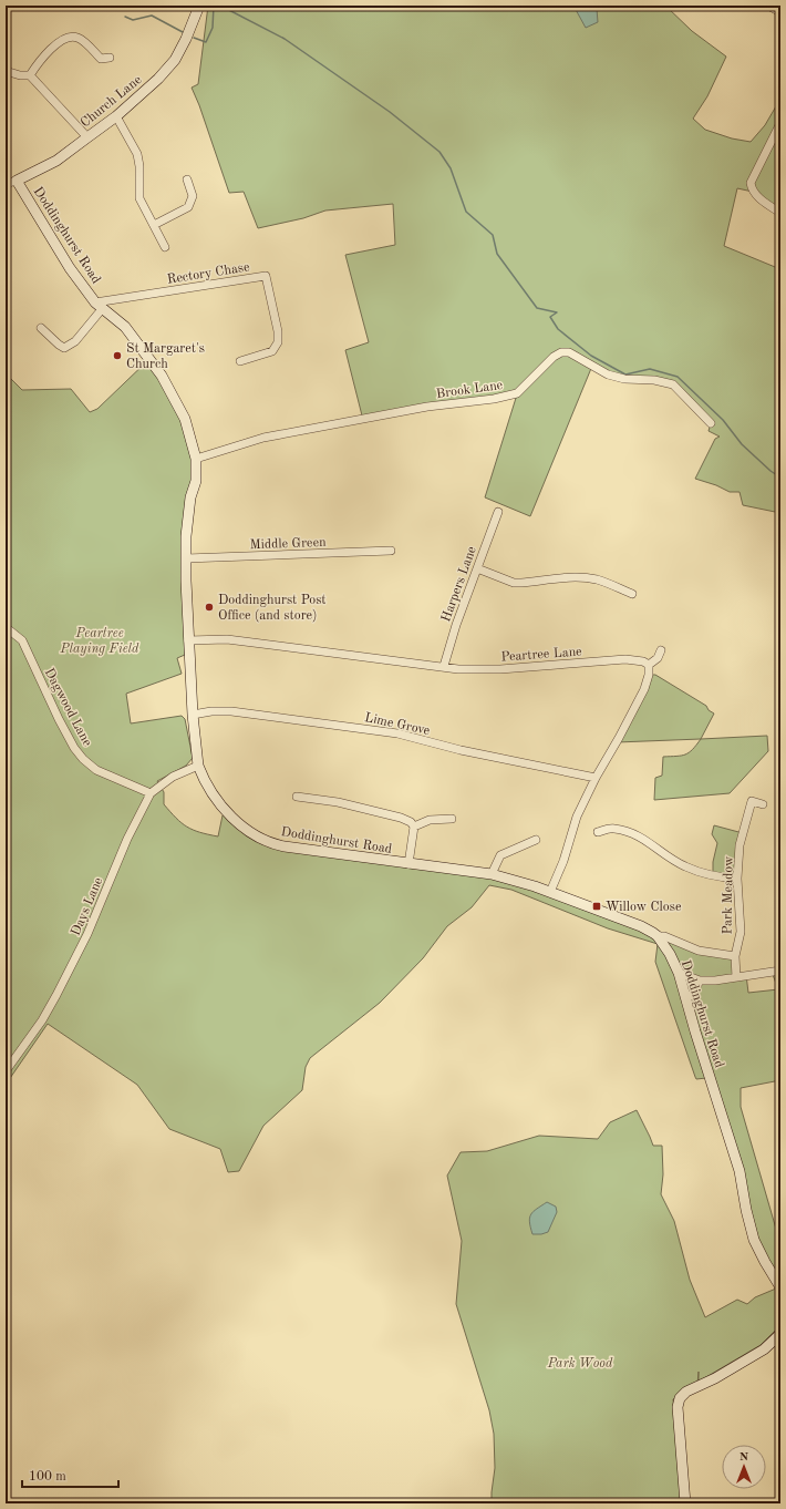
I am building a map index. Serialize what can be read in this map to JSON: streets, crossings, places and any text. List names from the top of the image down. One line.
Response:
{"streets":{"street":["Church Lane","Doddinghurst Road","Rectory Chase","Brook Lane","Middle Green","Harpers Lane","Peartree Lane","Dagwood Lane","Lime Grove","Park Meadow","Days Lane"]},"crossings":[["Church Lane","Doddinghurst Road"],["Doddinghurst Road","Rectory Chase"],["Doddinghurst Road","Brook Lane"],["Doddinghurst Road","Middle Green"],["Doddinghurst Road","Peartree Lane"],["Doddinghurst Road","Lime Grove"],["Doddinghurst Road","Days Lane"],["Harpers Lane","Peartree Lane"],["Dagwood Lane","Days Lane"]],"parks":["Peartree Playing Field","Park Wood"],"places":{"other":["St Margaret's Church","Doddinghurst Post Office (and store)"],"transit":["Willow Close"]},"scale_bar":"100 m","north":"top"}
